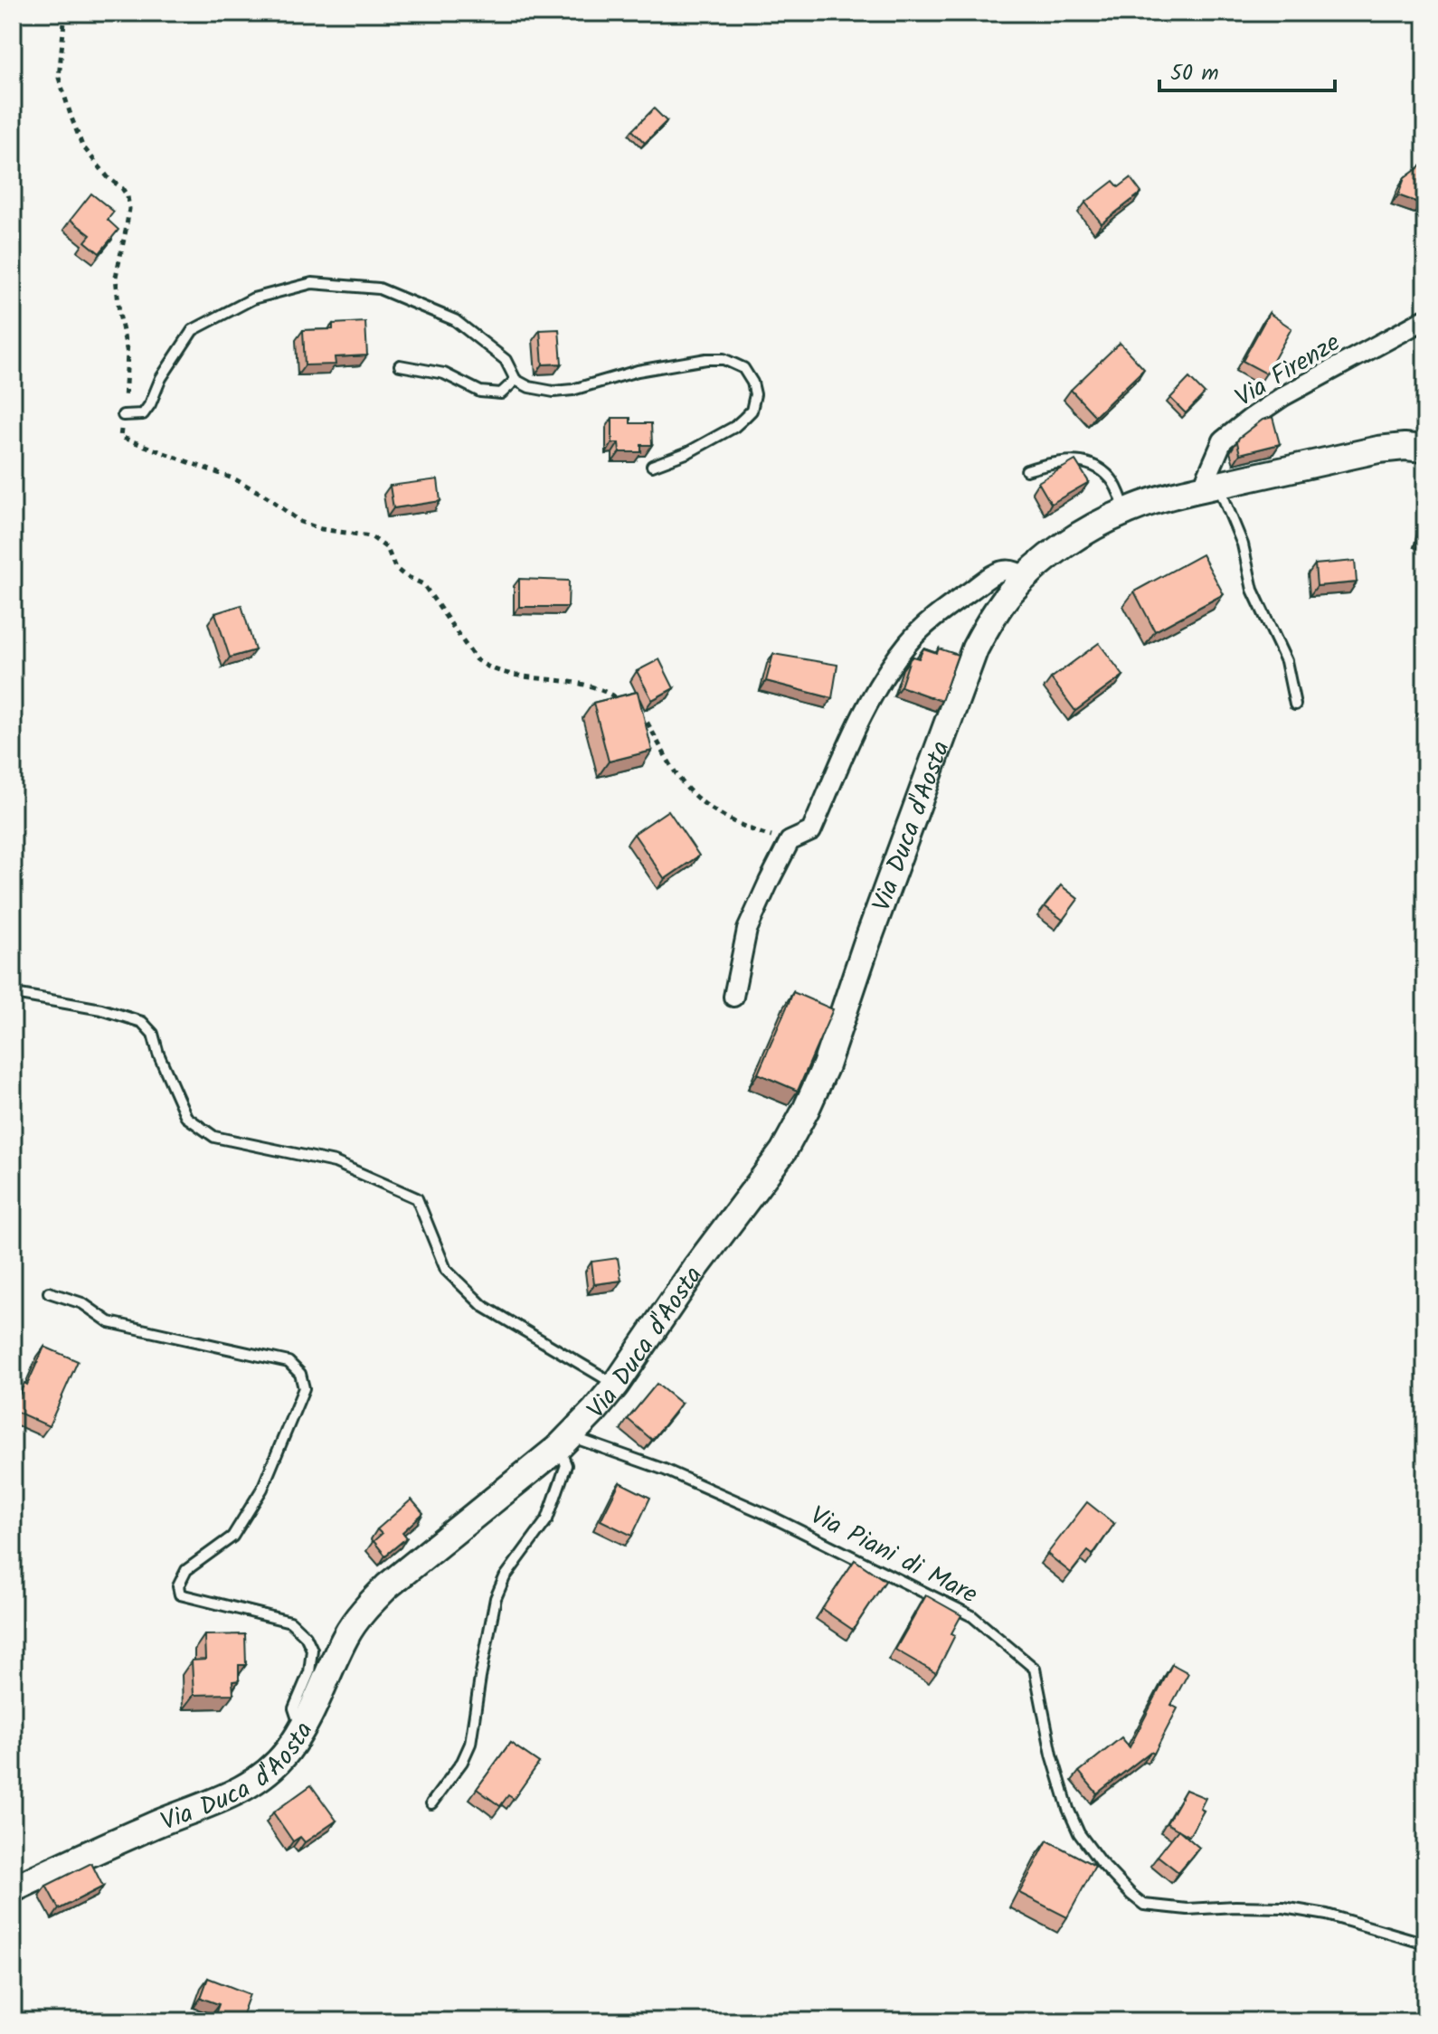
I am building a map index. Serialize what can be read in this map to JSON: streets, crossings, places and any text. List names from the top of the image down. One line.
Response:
{"streets":{"main road":["Via Duca d'Aosta"],"street":["Via Firenze"],"lane":["Via Piani di Mare"]},"crossings":[["Via Firenze","Via Duca d'Aosta"],["Via Duca d'Aosta","Via Piani di Mare"]],"scale_bar":"50 m"}
